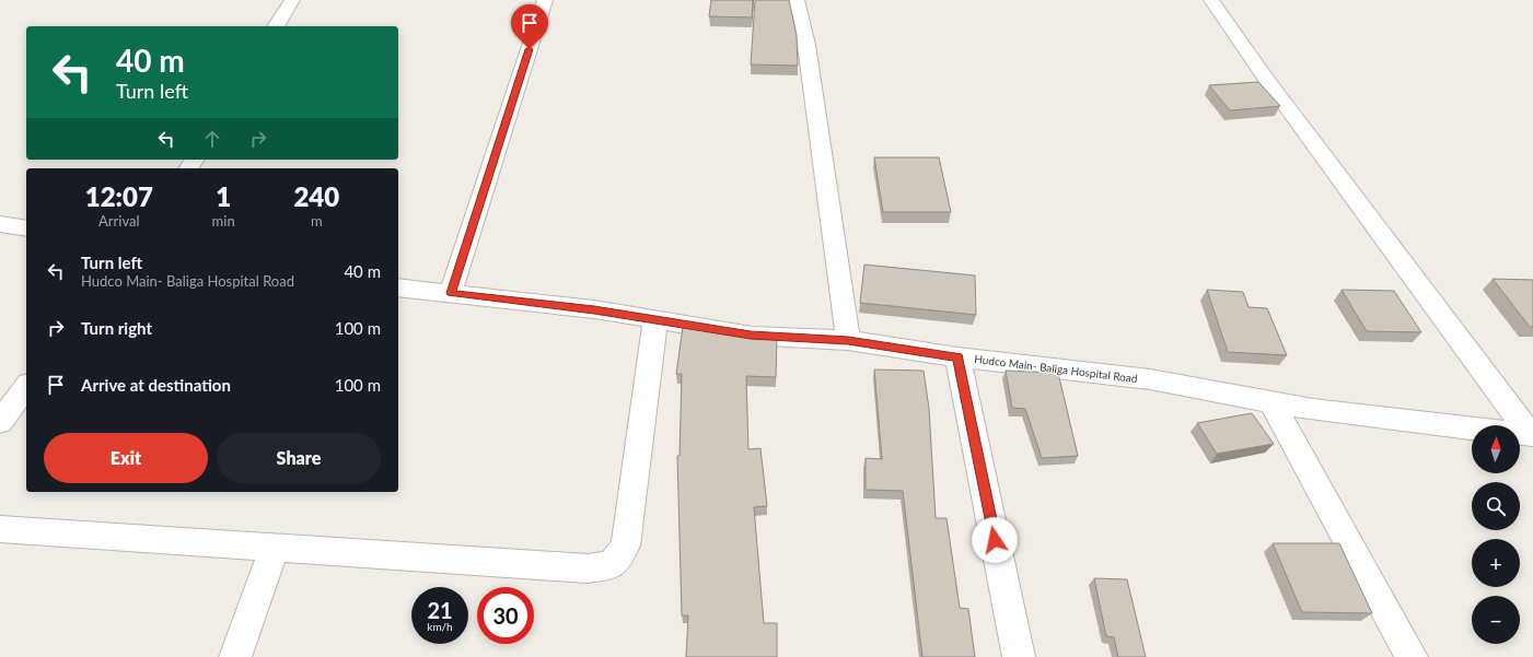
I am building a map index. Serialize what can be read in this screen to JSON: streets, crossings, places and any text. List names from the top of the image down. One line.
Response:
{"streets":{"street":["Hudco Main- Baliga Hospital Road"]},"north":"top","page":{"turn":["40 m","Turn left"],"eta":["12:07","Arrival","1","min","240","m"],"list":[{"name":"Turn left","note":"Hudco Main- Baliga Hospital Road","value":"40 m"},{"name":"Turn right","value":"100 m"},{"name":"Arrive at destination","value":"100 m"}],"buttons":["Exit","Share"],"map_buttons":["+","−"],"speed":"21 km/h","limit":"30"}}
